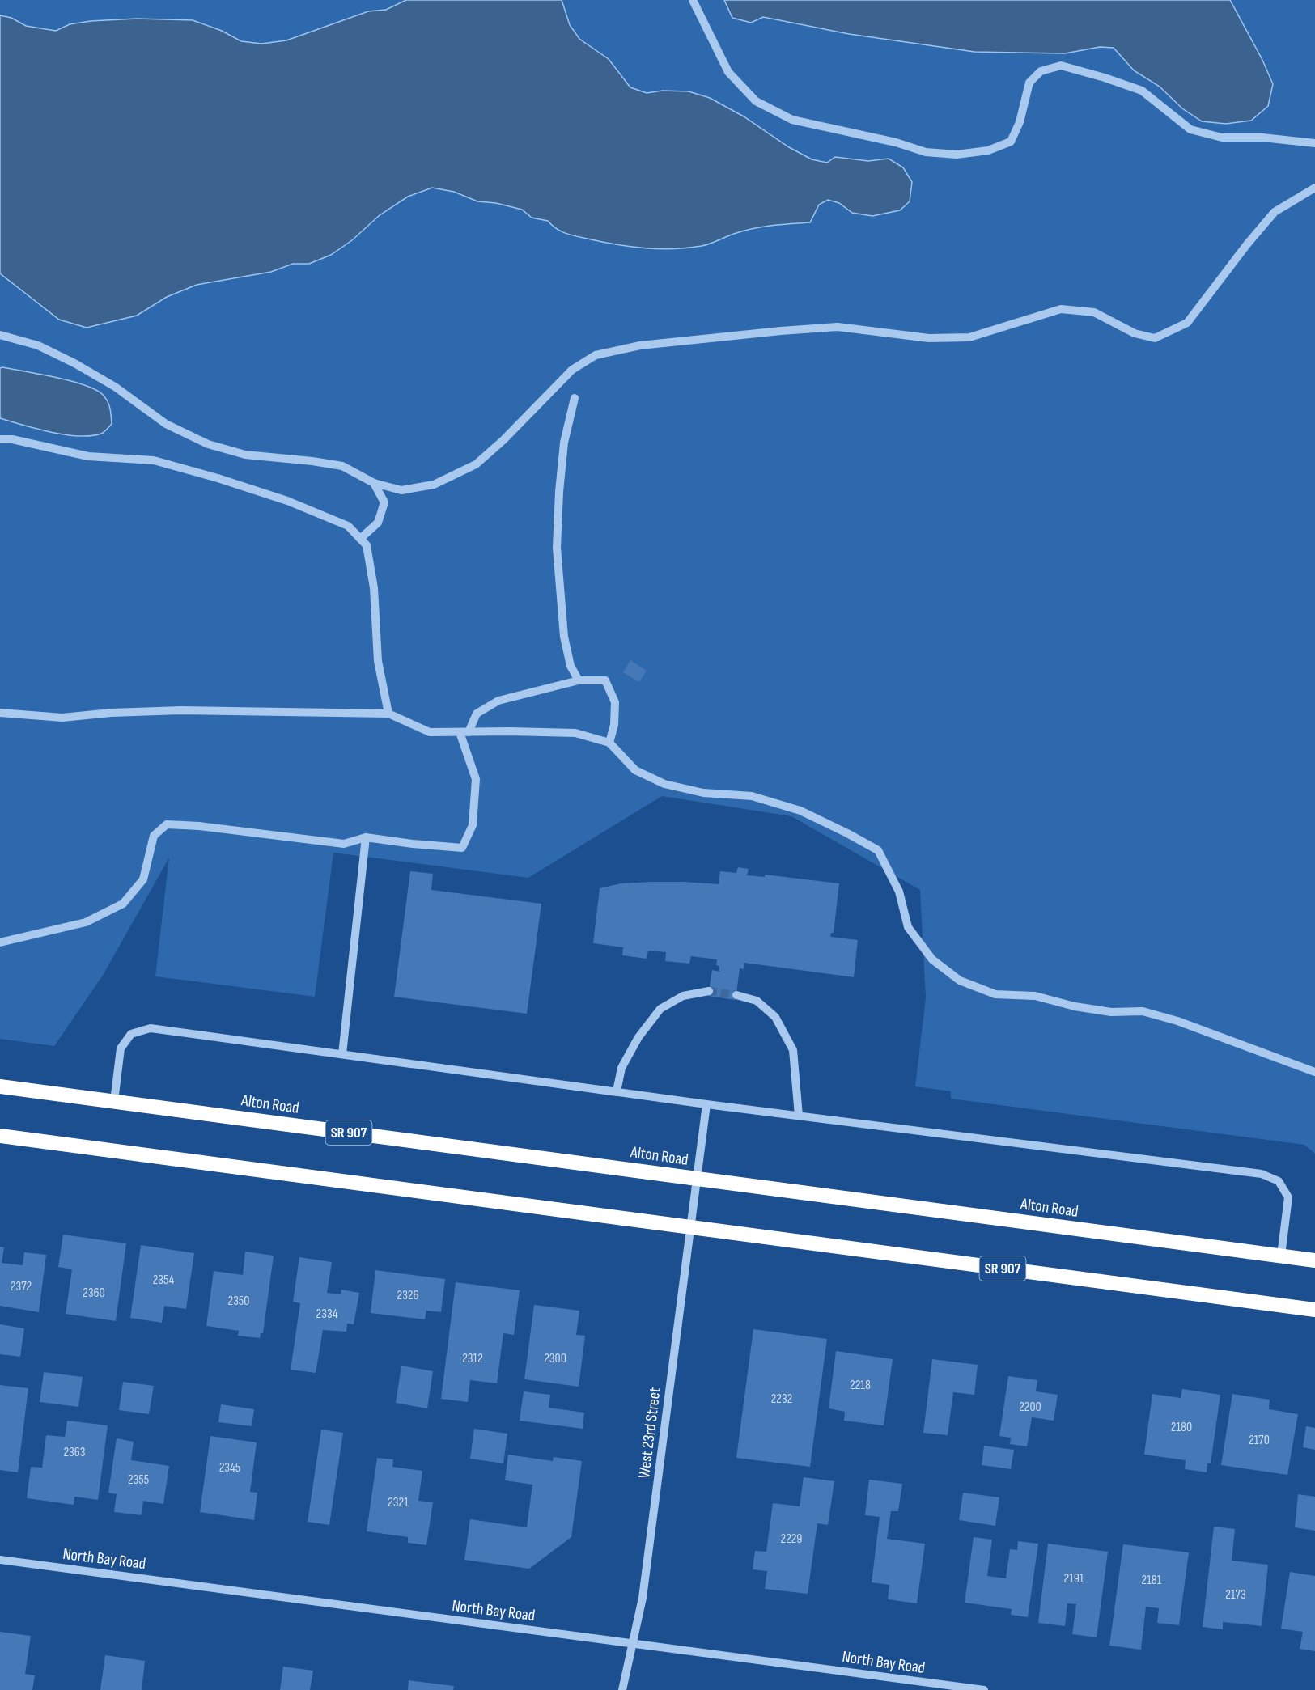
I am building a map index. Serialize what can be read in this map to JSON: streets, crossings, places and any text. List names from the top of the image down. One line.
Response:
{"streets":{"highway":["Alton Road","SR 907"],"street":["West 23rd Street","North Bay Road"]},"crossings":[["Alton Road","West 23rd Street"],["SR 907","West 23rd Street"],["West 23rd Street","North Bay Road"]],"house_numbers":["2354","2372","2360","2326","2350","2334","2312","2300","2218","2232","2200","2180","2170","2363","2345","2355","2321","2229","2191","2181","2173"]}
